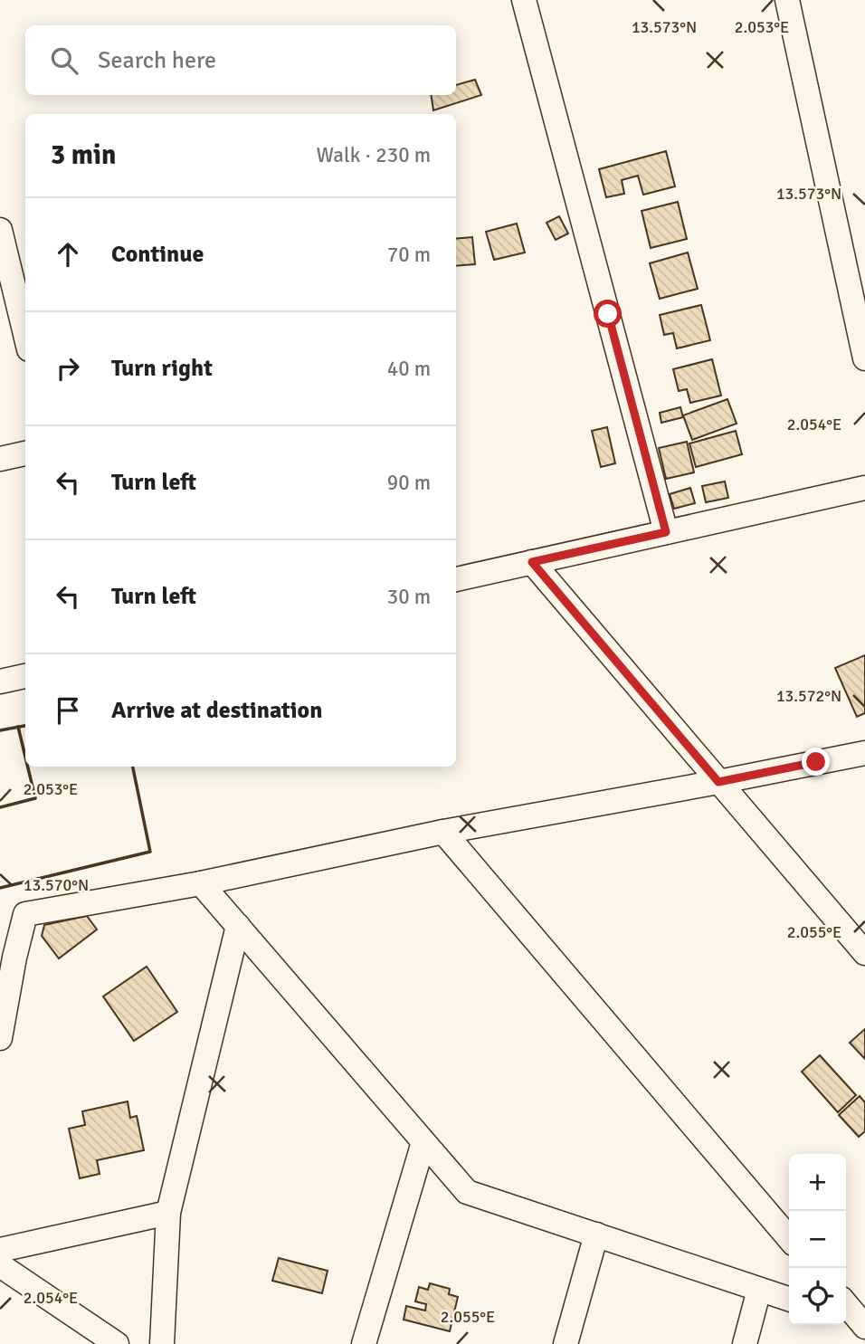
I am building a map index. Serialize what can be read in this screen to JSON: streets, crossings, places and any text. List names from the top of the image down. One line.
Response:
{"page":{"search":"Search here","heading":["3 min","Walk · 230 m"],"list":[["Continue","70 m"],["Turn right","40 m"],["Turn left","90 m"],["Turn left","30 m"],"Arrive at destination"],"map_buttons":["+","−"]},"coordinates":["13.573°N","2.053°E","2.054°E","13.572°N","13.570°N","2.055°E"]}
